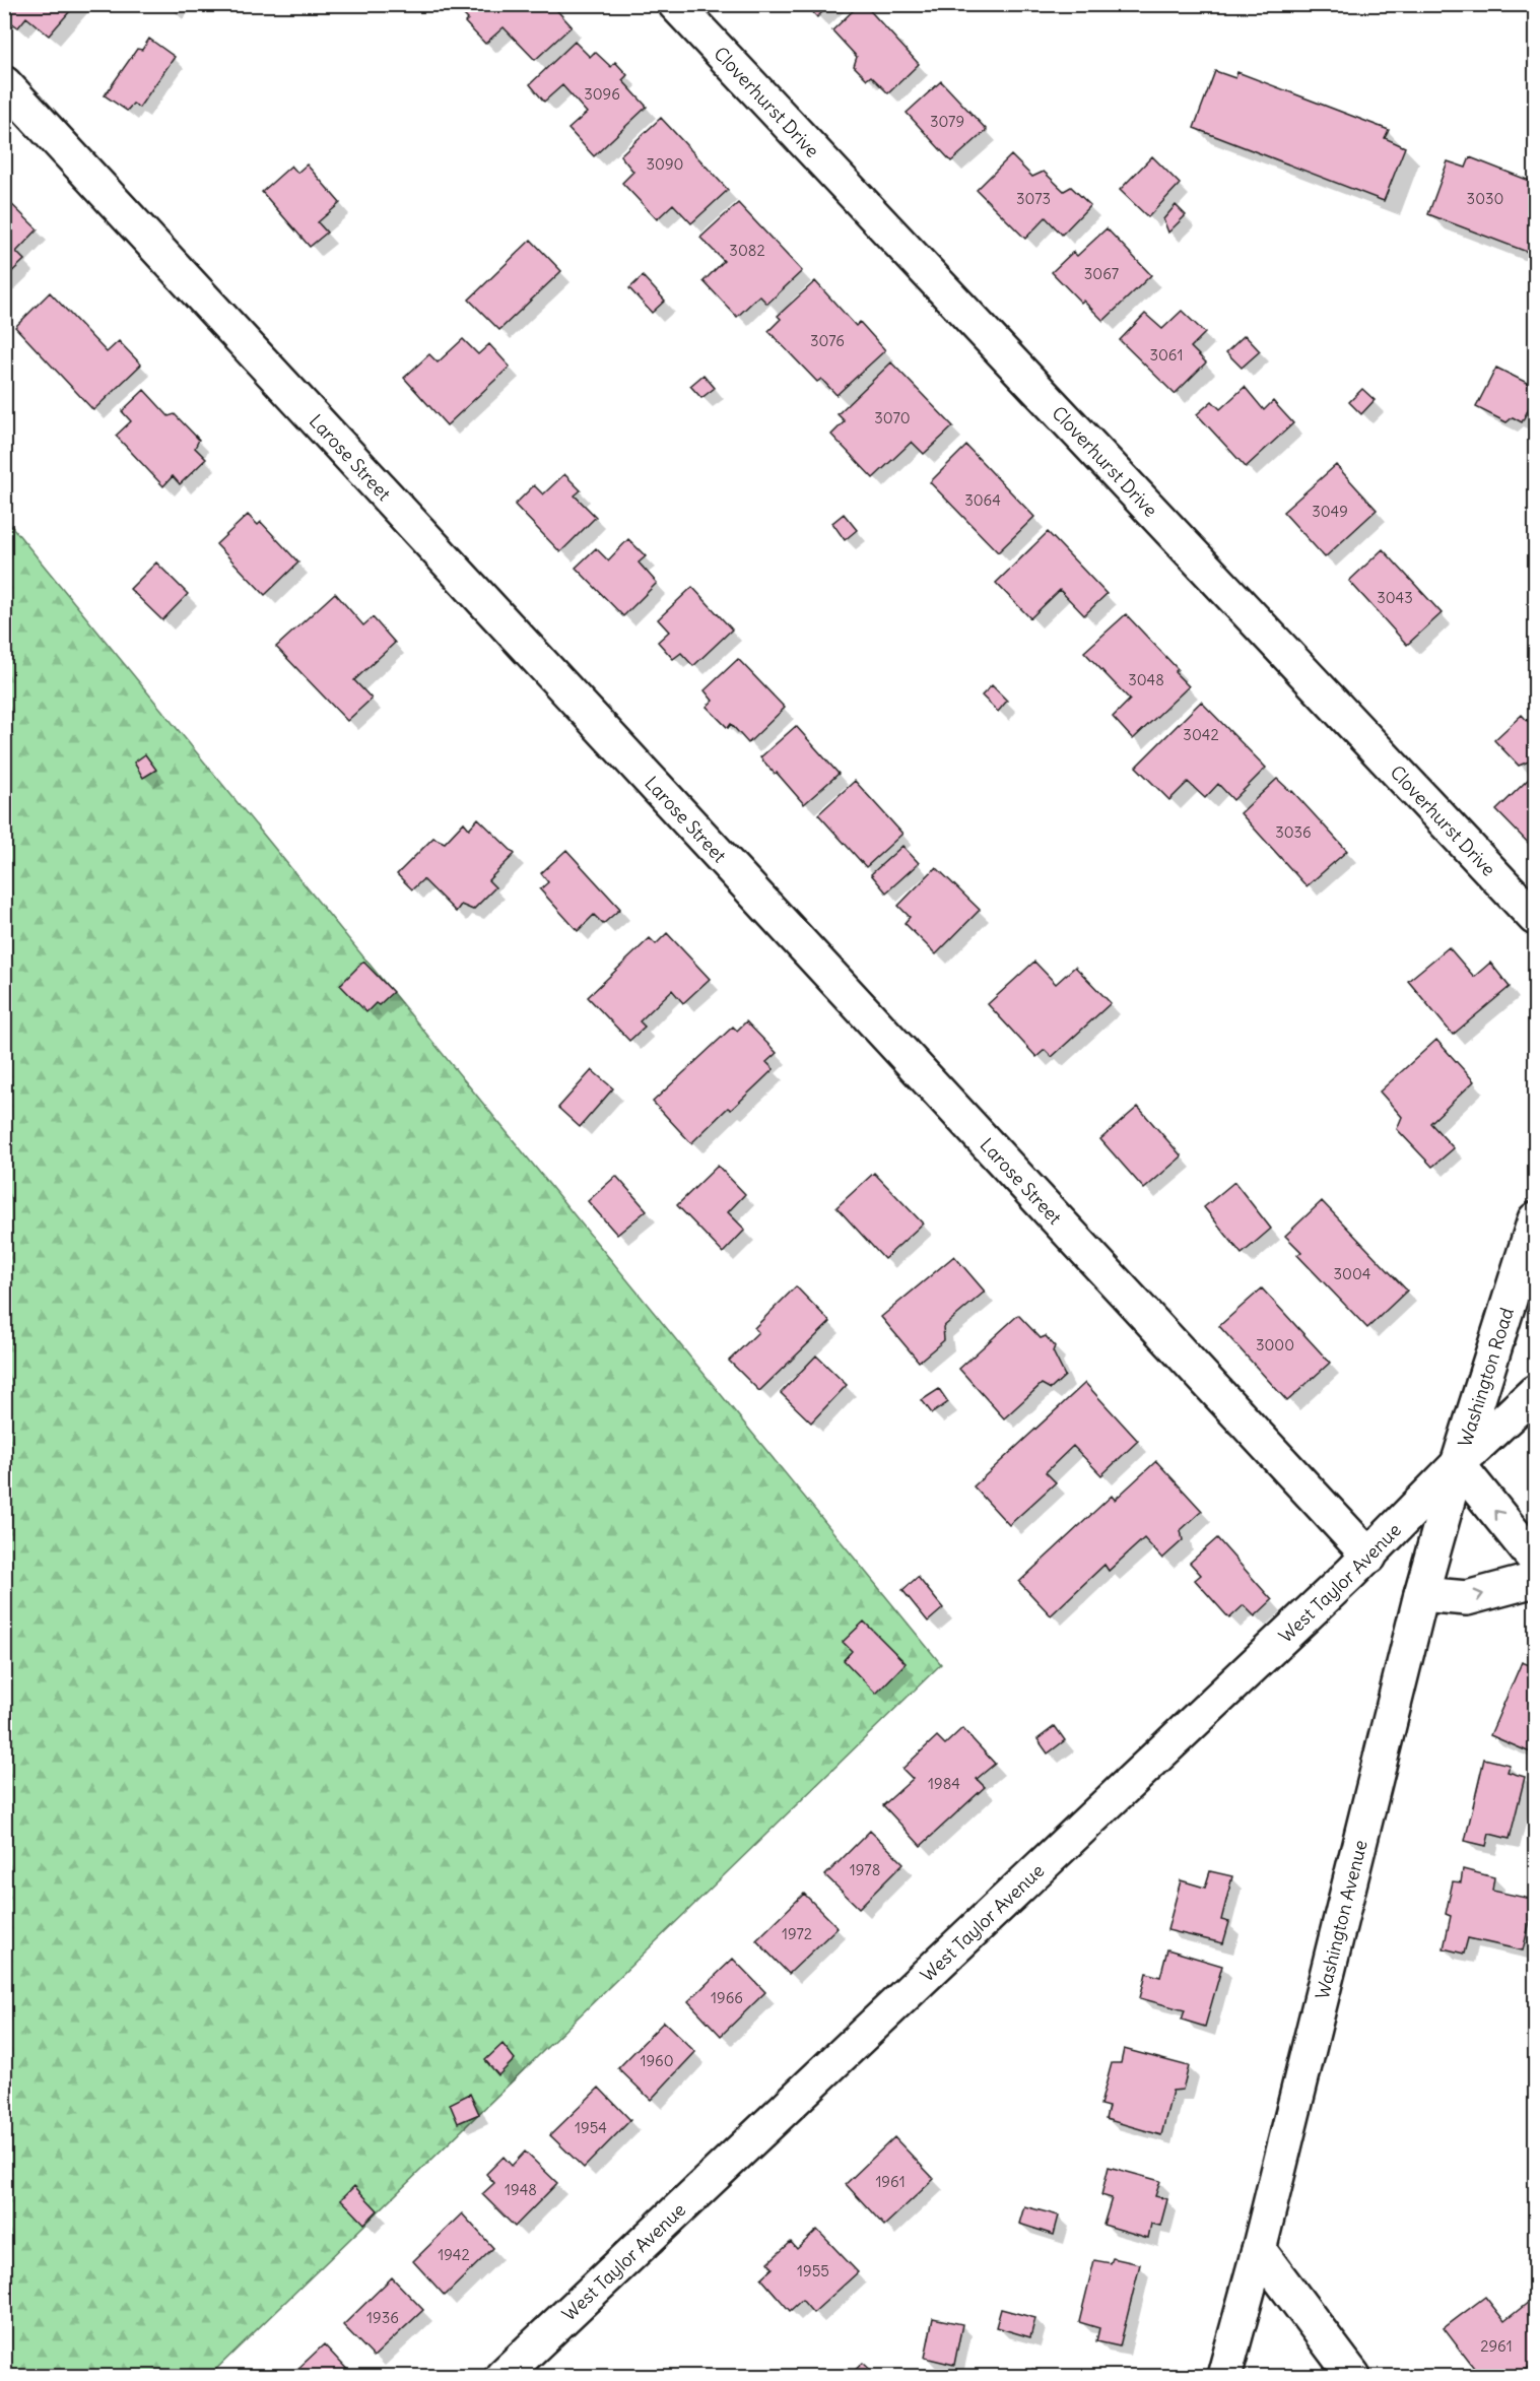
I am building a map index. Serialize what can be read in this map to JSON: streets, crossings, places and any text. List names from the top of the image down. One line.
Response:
{"streets":{"street":["Cloverhurst Drive","Larose Street","Washington Road","West Taylor Avenue","Washington Avenue"]},"crossings":[["Larose Street","West Taylor Avenue"],["Washington Road","West Taylor Avenue"],["Washington Road","Washington Avenue"],["West Taylor Avenue","Washington Avenue"]],"house_numbers":["3096","3079","3090","3073","3030","3082","3067","3076","3061","3070","3064","3049","3043","3048","3042","3036","3004","3000","1984","1978","1972","1966","1960","1954","1961","1948","1942","1955","1936","2961"]}
